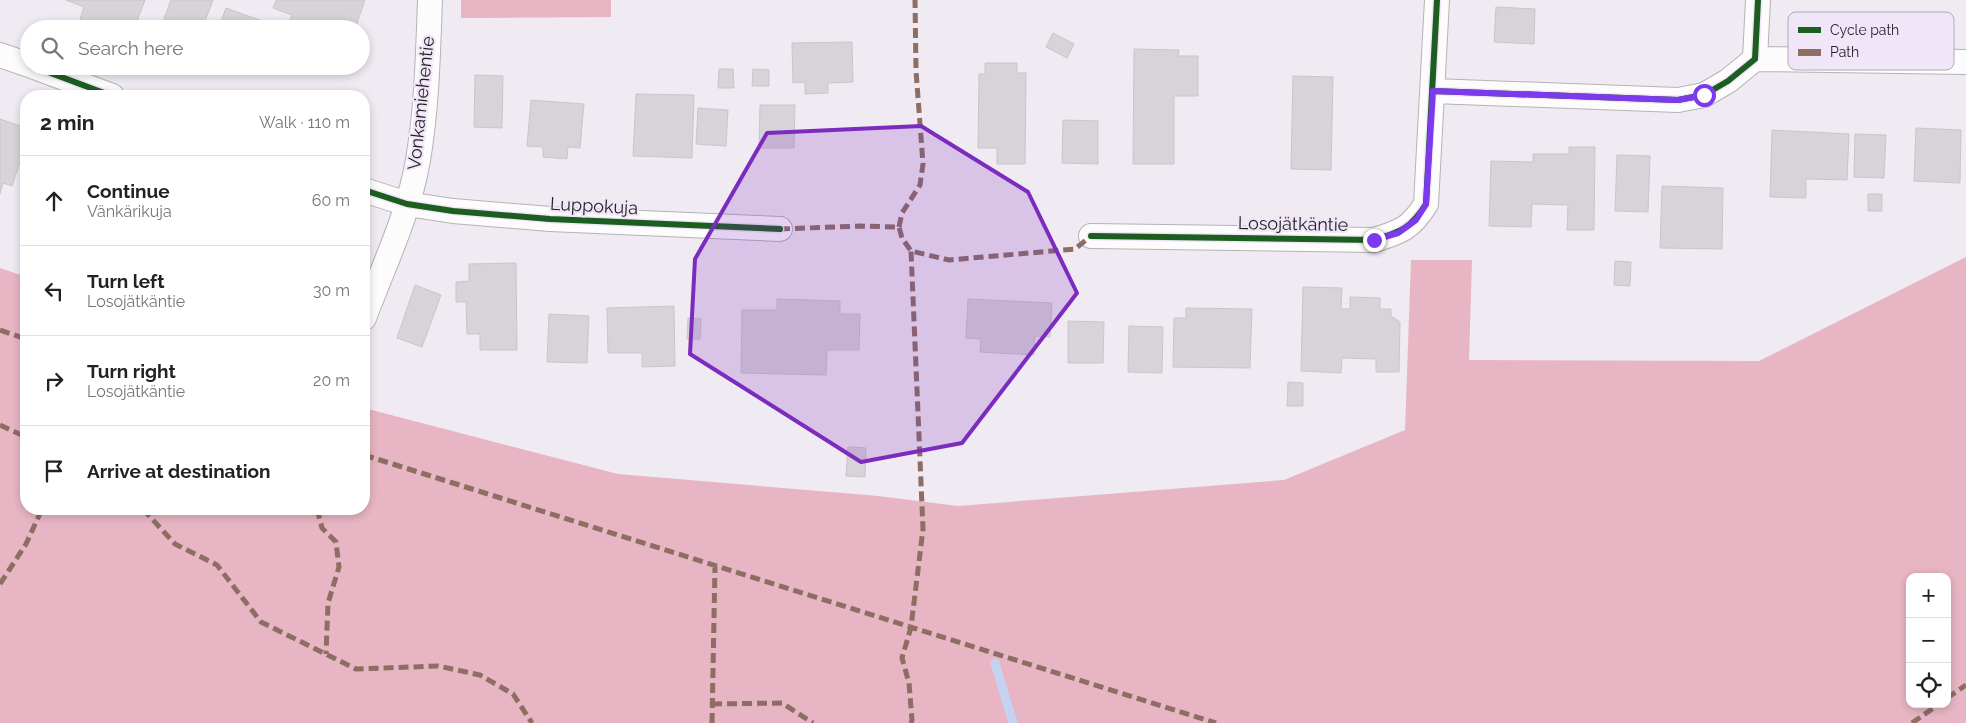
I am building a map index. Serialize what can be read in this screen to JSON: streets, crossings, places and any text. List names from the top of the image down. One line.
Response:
{"streets":{"street":["Vonkamiehentie","Luppokuja","Losojätkäntie"]},"crossings":[["Vonkamiehentie","Luppokuja"]],"legend":["Cycle path","Path"],"page":{"search":"Search here","heading":["2 min","Walk · 110 m"],"list":[["Continue","Vänkärikuja","60 m"],["Turn left","Losojätkäntie","30 m"],["Turn right","Losojätkäntie","20 m"],"Arrive at destination"],"map_buttons":["+","−"]}}
